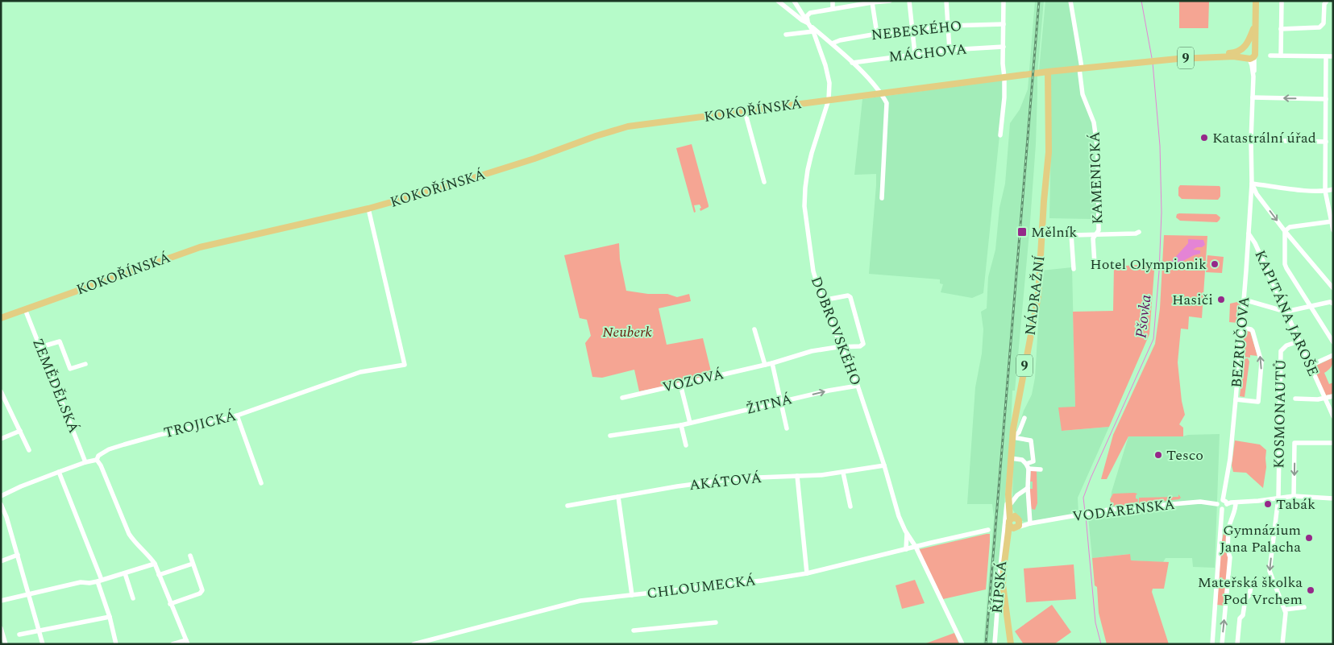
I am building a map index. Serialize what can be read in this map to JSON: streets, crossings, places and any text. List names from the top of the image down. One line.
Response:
{"streets":{"main road":["9","KOKOŘÍNSKÁ","NÁDRAŽNÍ","ŘÍPSKÁ"],"street":["NEBESKÉHO","MÁCHOVA","KAMENICKÁ","KAPITÁNA JAROŠE","DOBROVSKÉHO","BEZRUČOVA","VOZOVÁ","ZEMĚDĚLSKÁ","ŽITNÁ","KOSMONAUTŮ","TROJICKÁ","AKÁTOVÁ","VODÁRENSKÁ","CHLOUMECKÁ"]},"crossings":[["9","KOKOŘÍNSKÁ"],["9","BEZRUČOVA"],["KOKOŘÍNSKÁ","KAMENICKÁ"],["KOKOŘÍNSKÁ","NÁDRAŽNÍ"],["KOKOŘÍNSKÁ","DOBROVSKÉHO"],["KOKOŘÍNSKÁ","BEZRUČOVA"],["KOKOŘÍNSKÁ","ZEMĚDĚLSKÁ"],["KOKOŘÍNSKÁ","TROJICKÁ"],["NÁDRAŽNÍ","VODÁRENSKÁ"],["NÁDRAŽNÍ","ŘÍPSKÁ"],["KAPITÁNA JAROŠE","BEZRUČOVA"],["KAPITÁNA JAROŠE","KOSMONAUTŮ"],["DOBROVSKÉHO","VOZOVÁ"],["DOBROVSKÉHO","ŽITNÁ"],["DOBROVSKÉHO","AKÁTOVÁ"],["DOBROVSKÉHO","CHLOUMECKÁ"],["BEZRUČOVA","VODÁRENSKÁ"],["ZEMĚDĚLSKÁ","TROJICKÁ"],["VODÁRENSKÁ","ŘÍPSKÁ"]],"water":["Pšovka"],"parks":["Neuberk"],"places":{"other":["Katastrální úřad","Hotel Olympionik","Hasiči","Tesco","Tabák","Gymnázium Jana Palacha","Mateřská školka Pod Vrchem"],"transit":["Mělník"]}}
